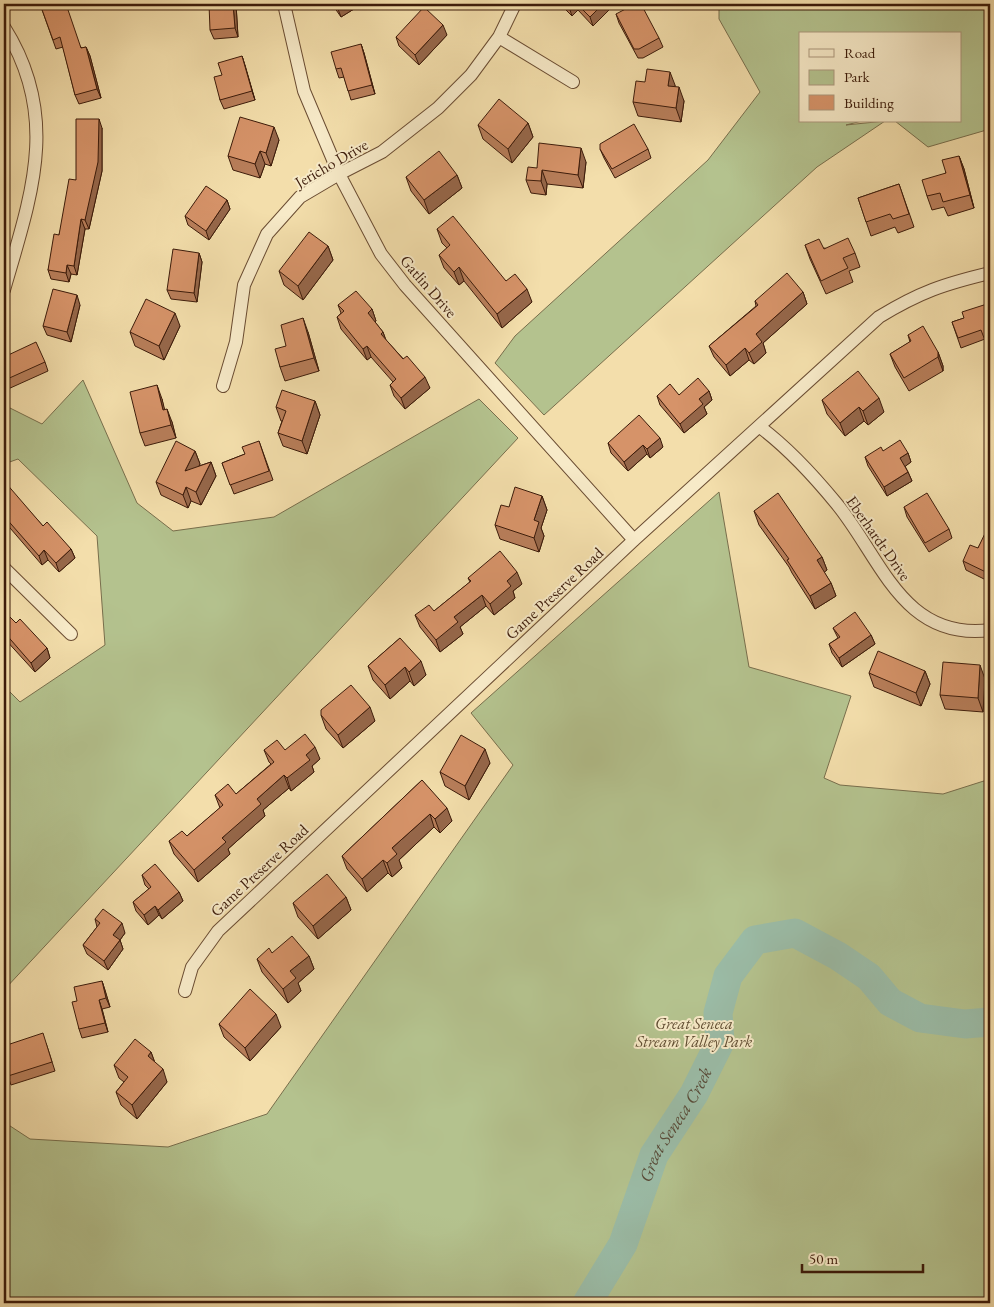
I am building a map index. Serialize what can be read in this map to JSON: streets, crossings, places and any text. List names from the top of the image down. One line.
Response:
{"streets":{"street":["Jericho Drive","Gatlin Drive","Eberhardt Drive","Game Preserve Road"]},"crossings":[["Jericho Drive","Gatlin Drive"],["Gatlin Drive","Game Preserve Road"],["Eberhardt Drive","Game Preserve Road"]],"water":["Great Seneca Creek"],"parks":["Great Seneca Stream Valley Park"],"legend":["Road","Park","Building"],"scale_bar":"50 m"}
